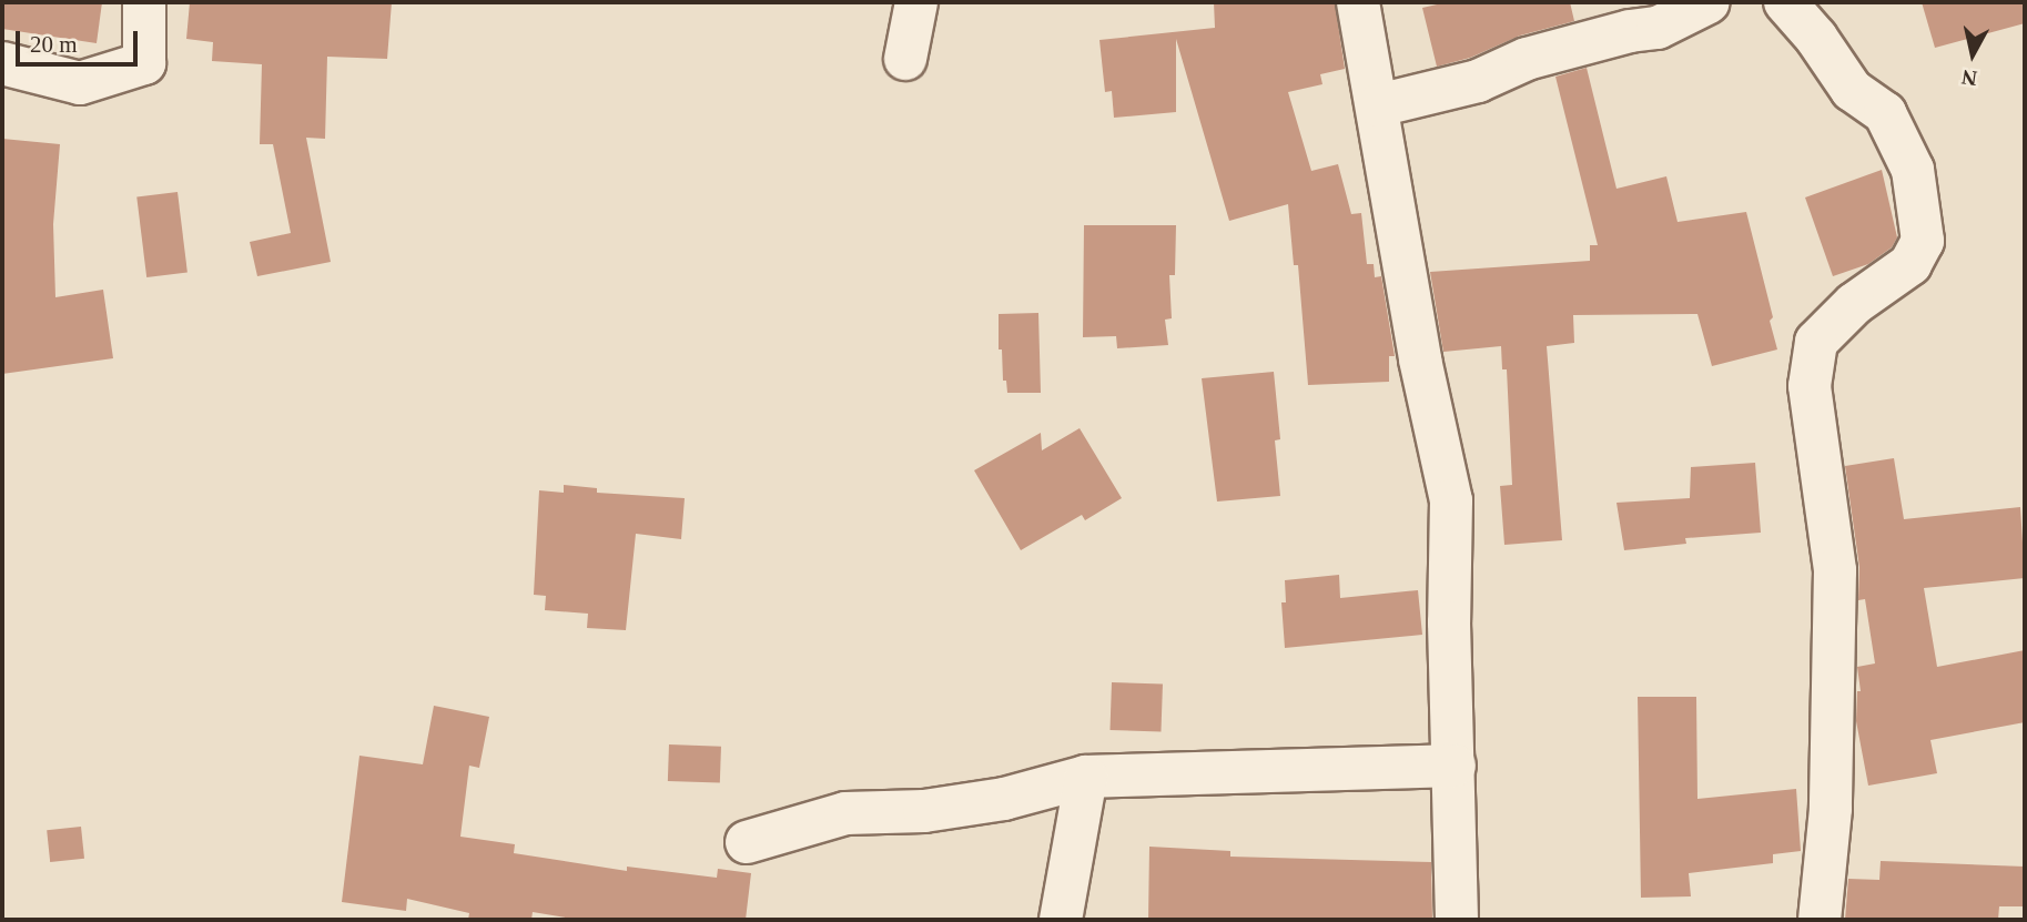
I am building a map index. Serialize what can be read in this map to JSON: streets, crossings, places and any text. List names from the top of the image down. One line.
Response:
{"scale_bar":"20 m","north":"bottom"}
